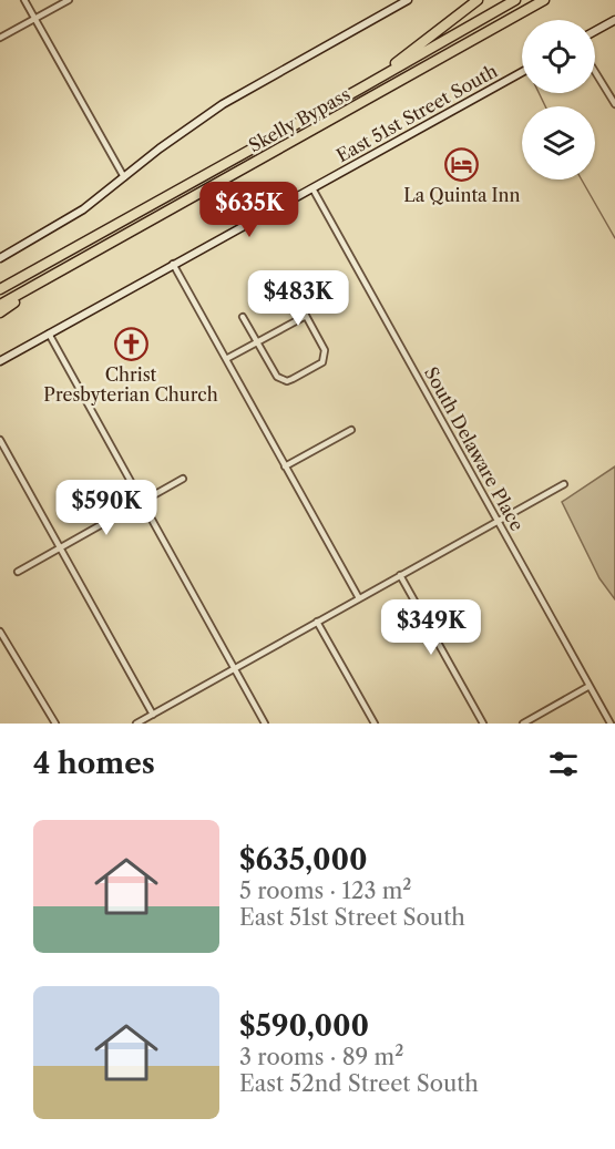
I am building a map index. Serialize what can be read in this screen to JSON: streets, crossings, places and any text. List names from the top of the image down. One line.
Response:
{"streets":{"highway":["Skelly Bypass"],"main road":["East 51st Street South"],"street":["South Delaware Place"]},"crossings":[["East 51st Street South","South Delaware Place"]],"places":{"hotel":["La Quinta Inn"],"church":["Christ Presbyterian Church"]},"page":{"price":["$635K","$483K","$590K","$349K"],"heading":"4 homes","list":[{"name":"$635,000","note":"5 rooms · 123 m² · East 51st Street South"},{"name":"$590,000","note":"3 rooms · 89 m² · East 52nd Street South"}]}}
